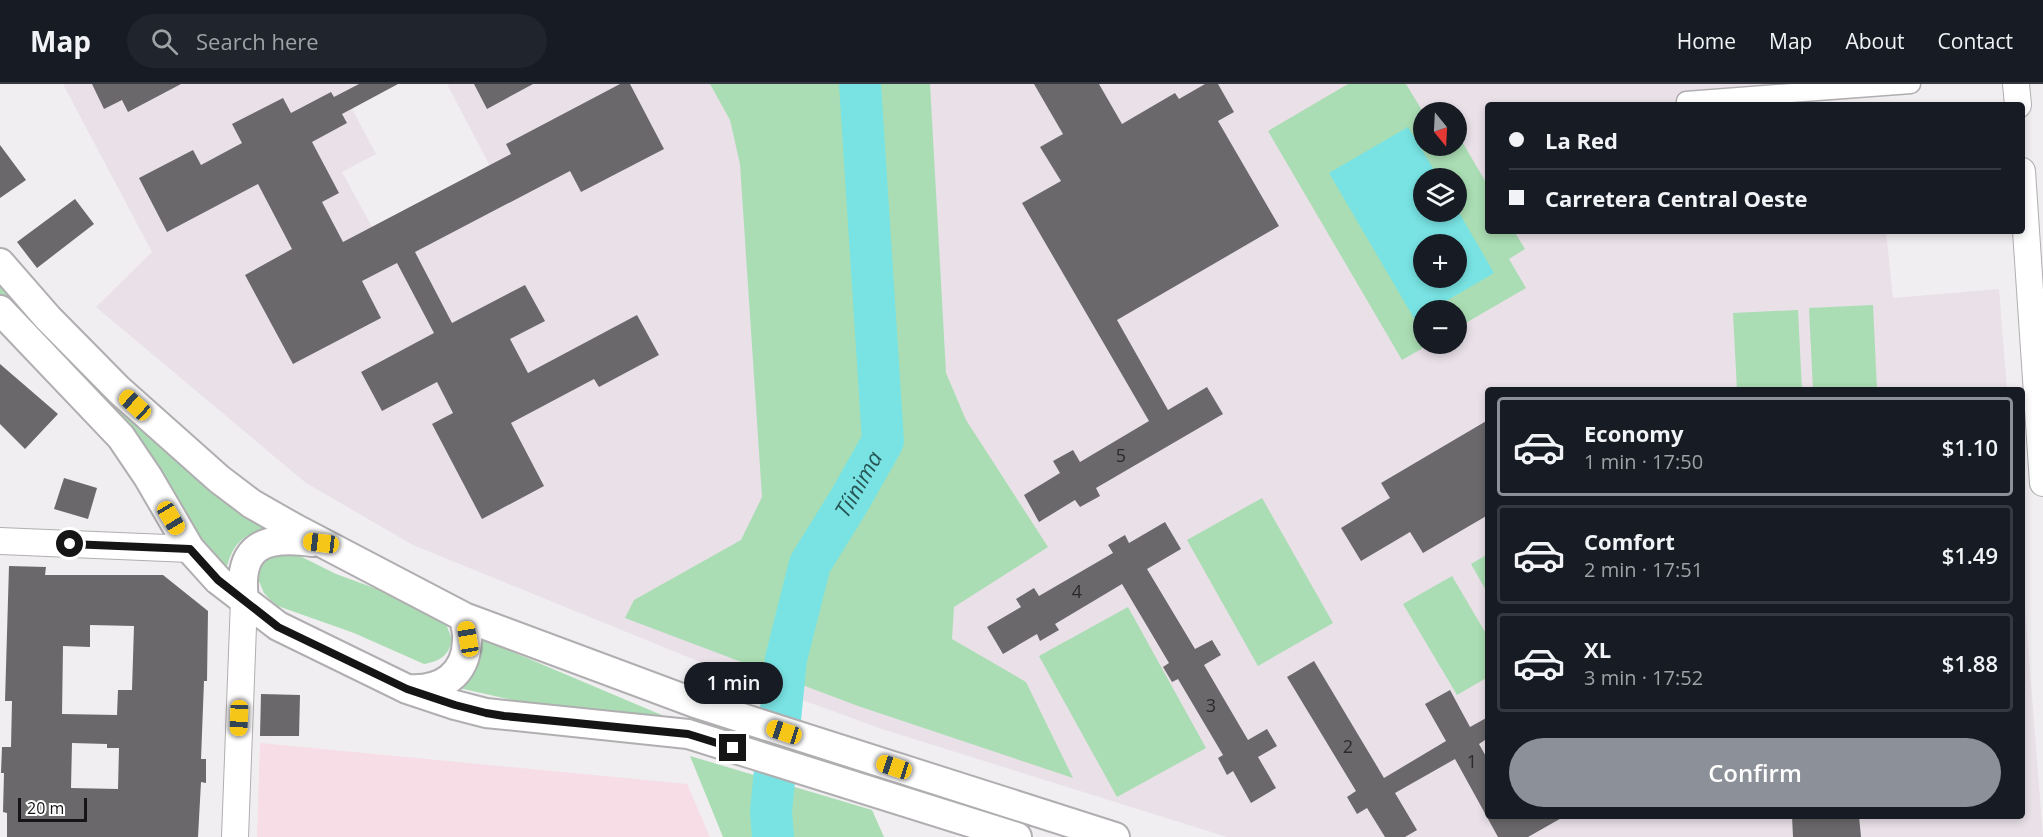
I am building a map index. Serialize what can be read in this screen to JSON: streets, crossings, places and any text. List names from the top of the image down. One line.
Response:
{"water":["Tíinima"],"house_numbers":["5","4","3","2","1"],"scale_bar":"20 m","north":"bottom","page":{"header":"Map","search":"Search here","nav":["Home","Map","About","Contact"],"map_buttons":["+","−"],"banner":["La Red","Carretera Central Oeste"],"list":[{"name":"Economy","note":"1 min · 17:50","value":"$1.10"},{"name":"Comfort","note":"2 min · 17:51","value":"$1.49"},{"name":"XL","note":"3 min · 17:52","value":"$1.88"}],"bubble":"1 min","buttons":"Confirm","scale":"20 m"}}
